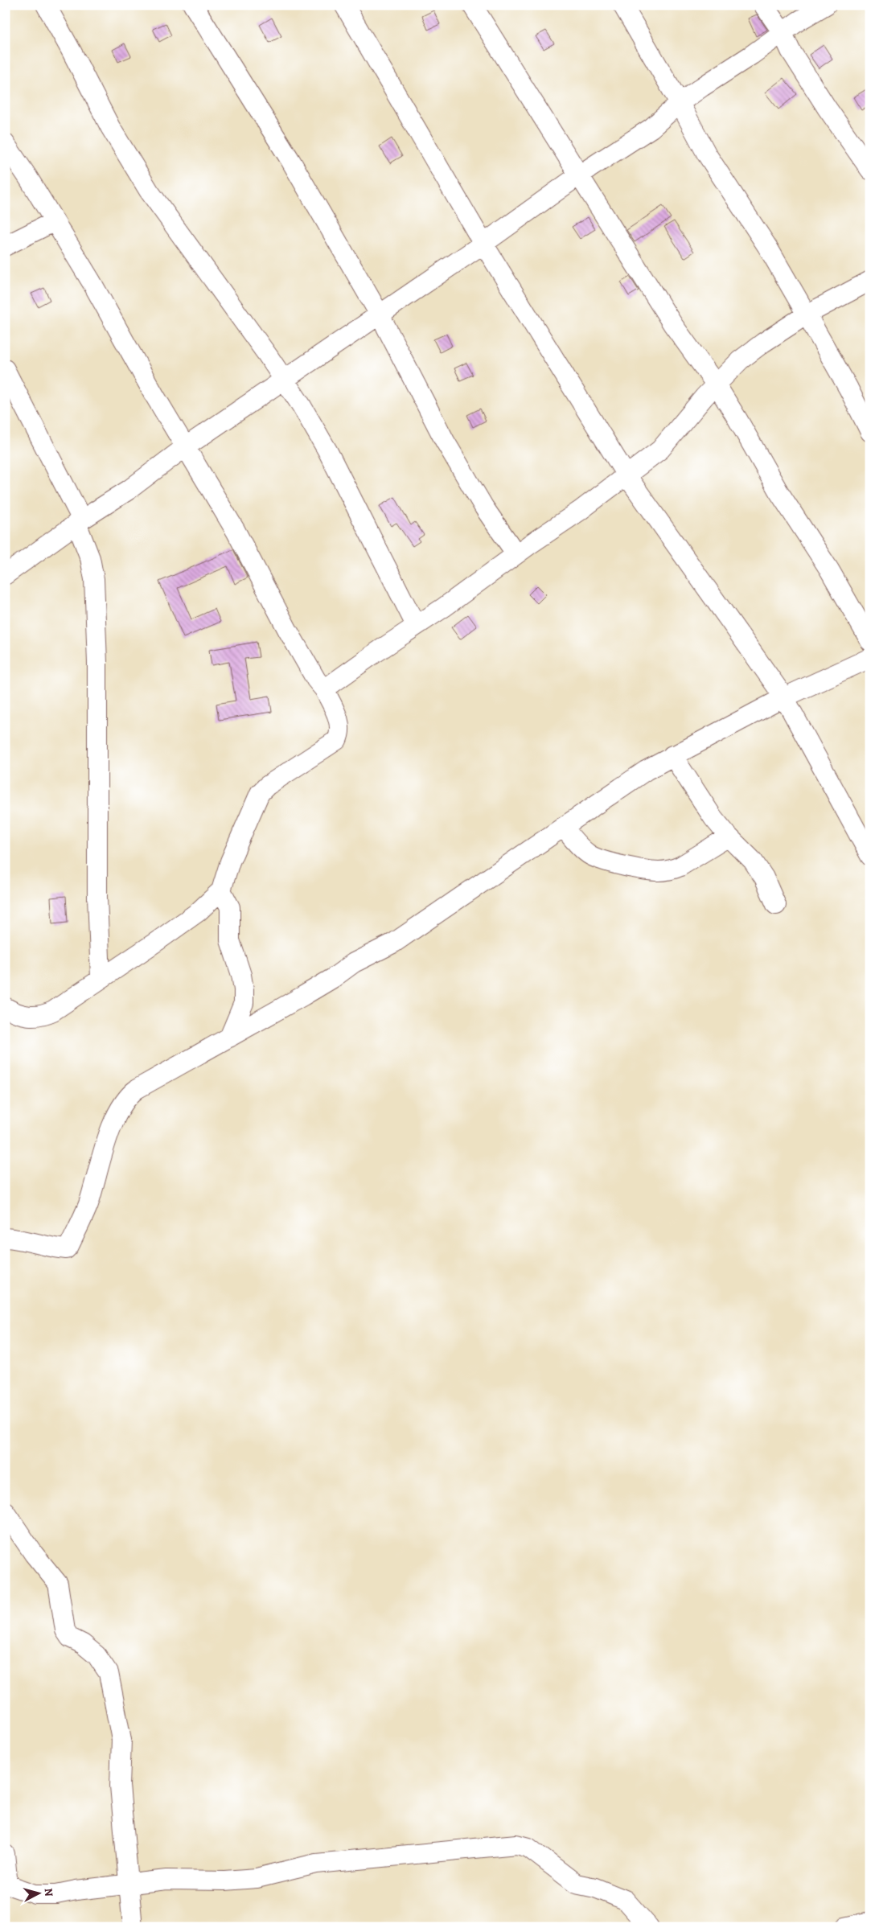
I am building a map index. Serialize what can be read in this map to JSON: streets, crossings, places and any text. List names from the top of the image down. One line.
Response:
{"north":"right"}
